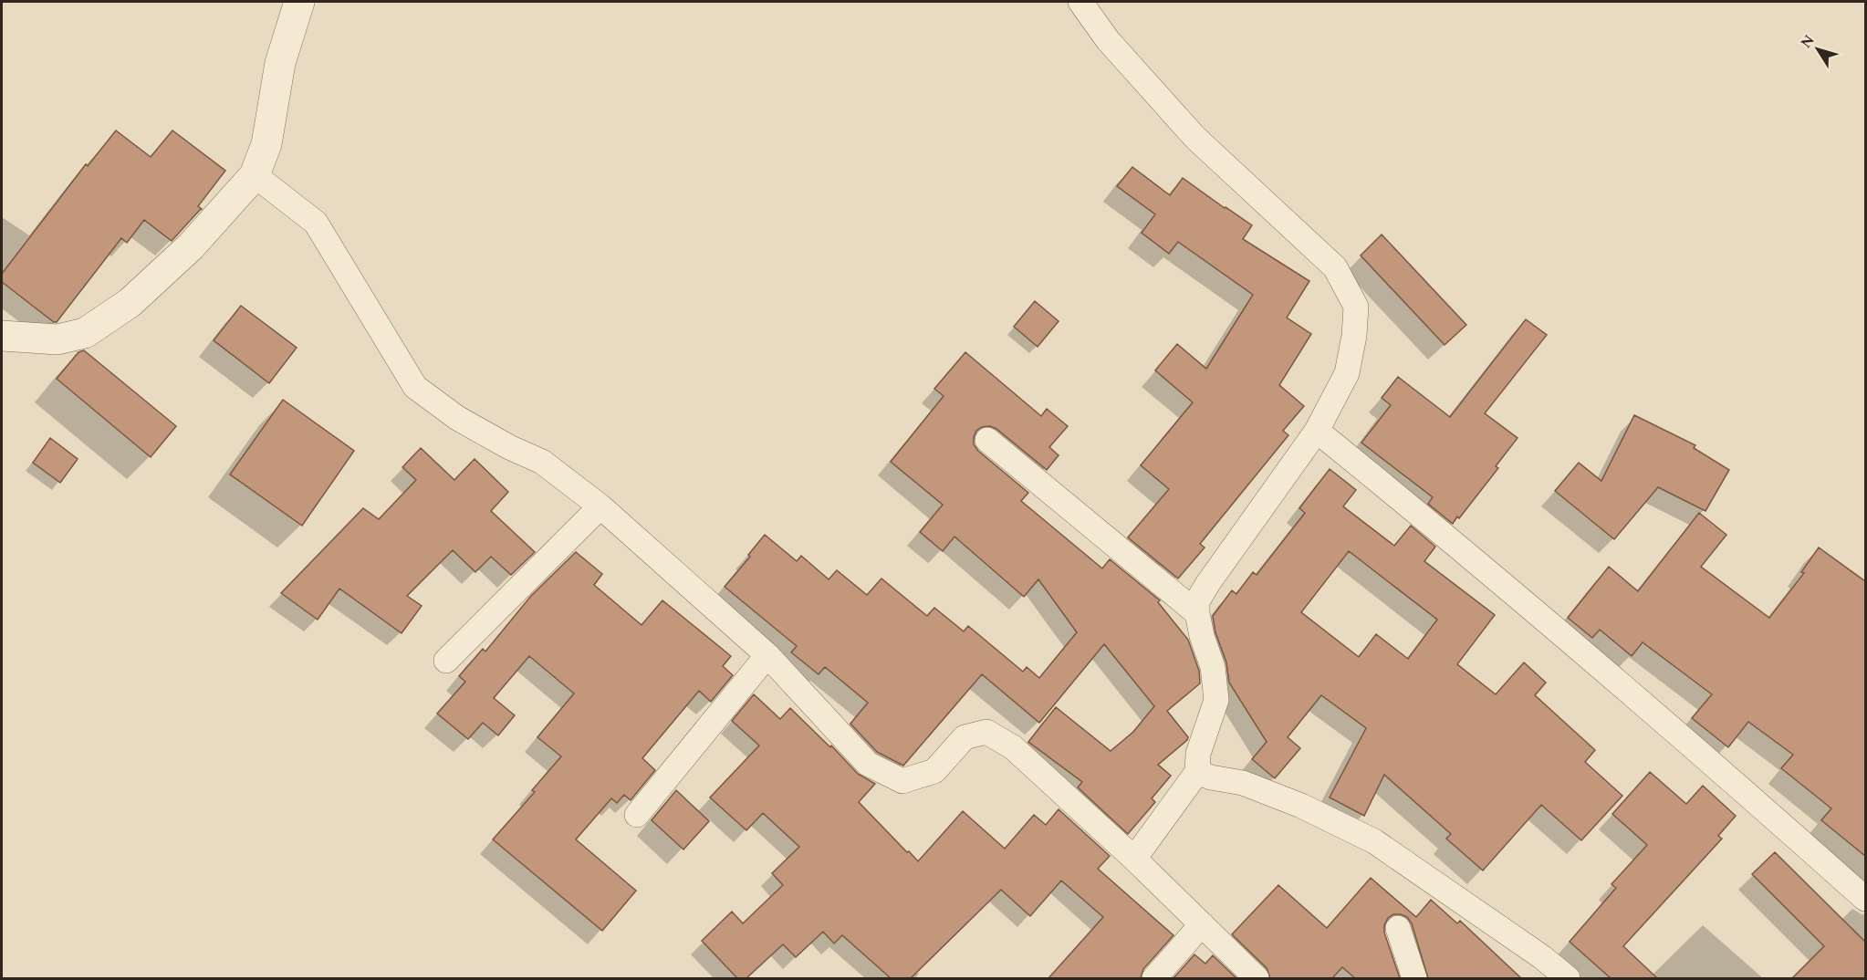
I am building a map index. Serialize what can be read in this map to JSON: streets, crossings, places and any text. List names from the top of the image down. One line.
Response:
{"north":"top left"}
